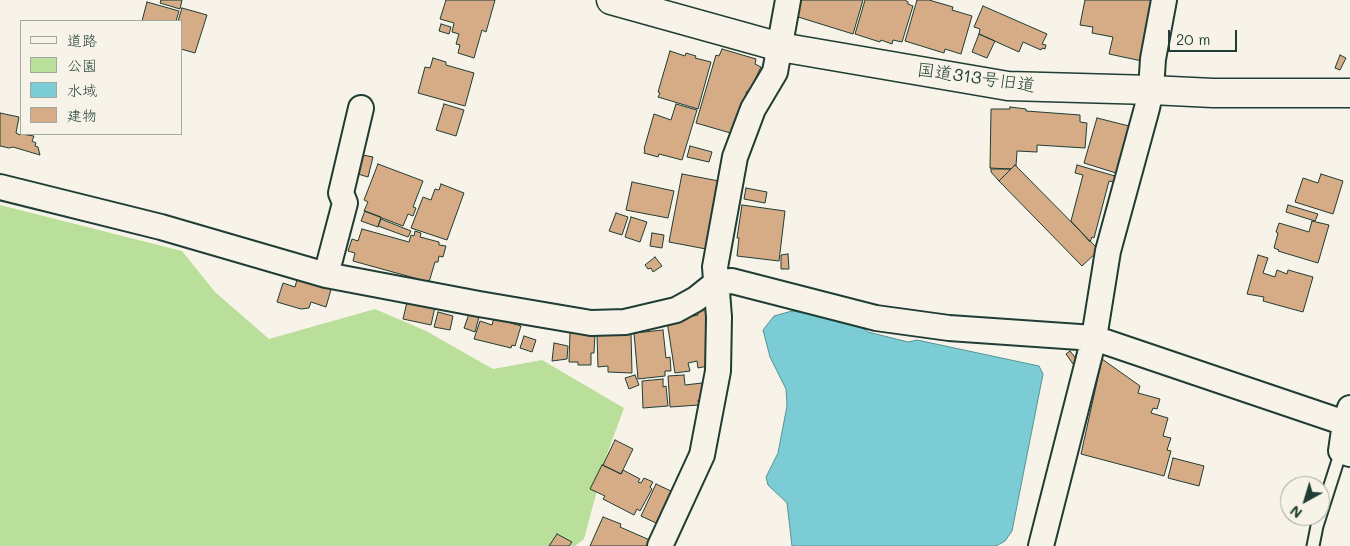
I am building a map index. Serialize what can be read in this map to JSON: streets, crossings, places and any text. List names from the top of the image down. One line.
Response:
{"streets":{"street":["国道313号旧道"]},"legend":["道路","公園","水域","建物"],"scale_bar":"20 m","north":"bottom left"}
